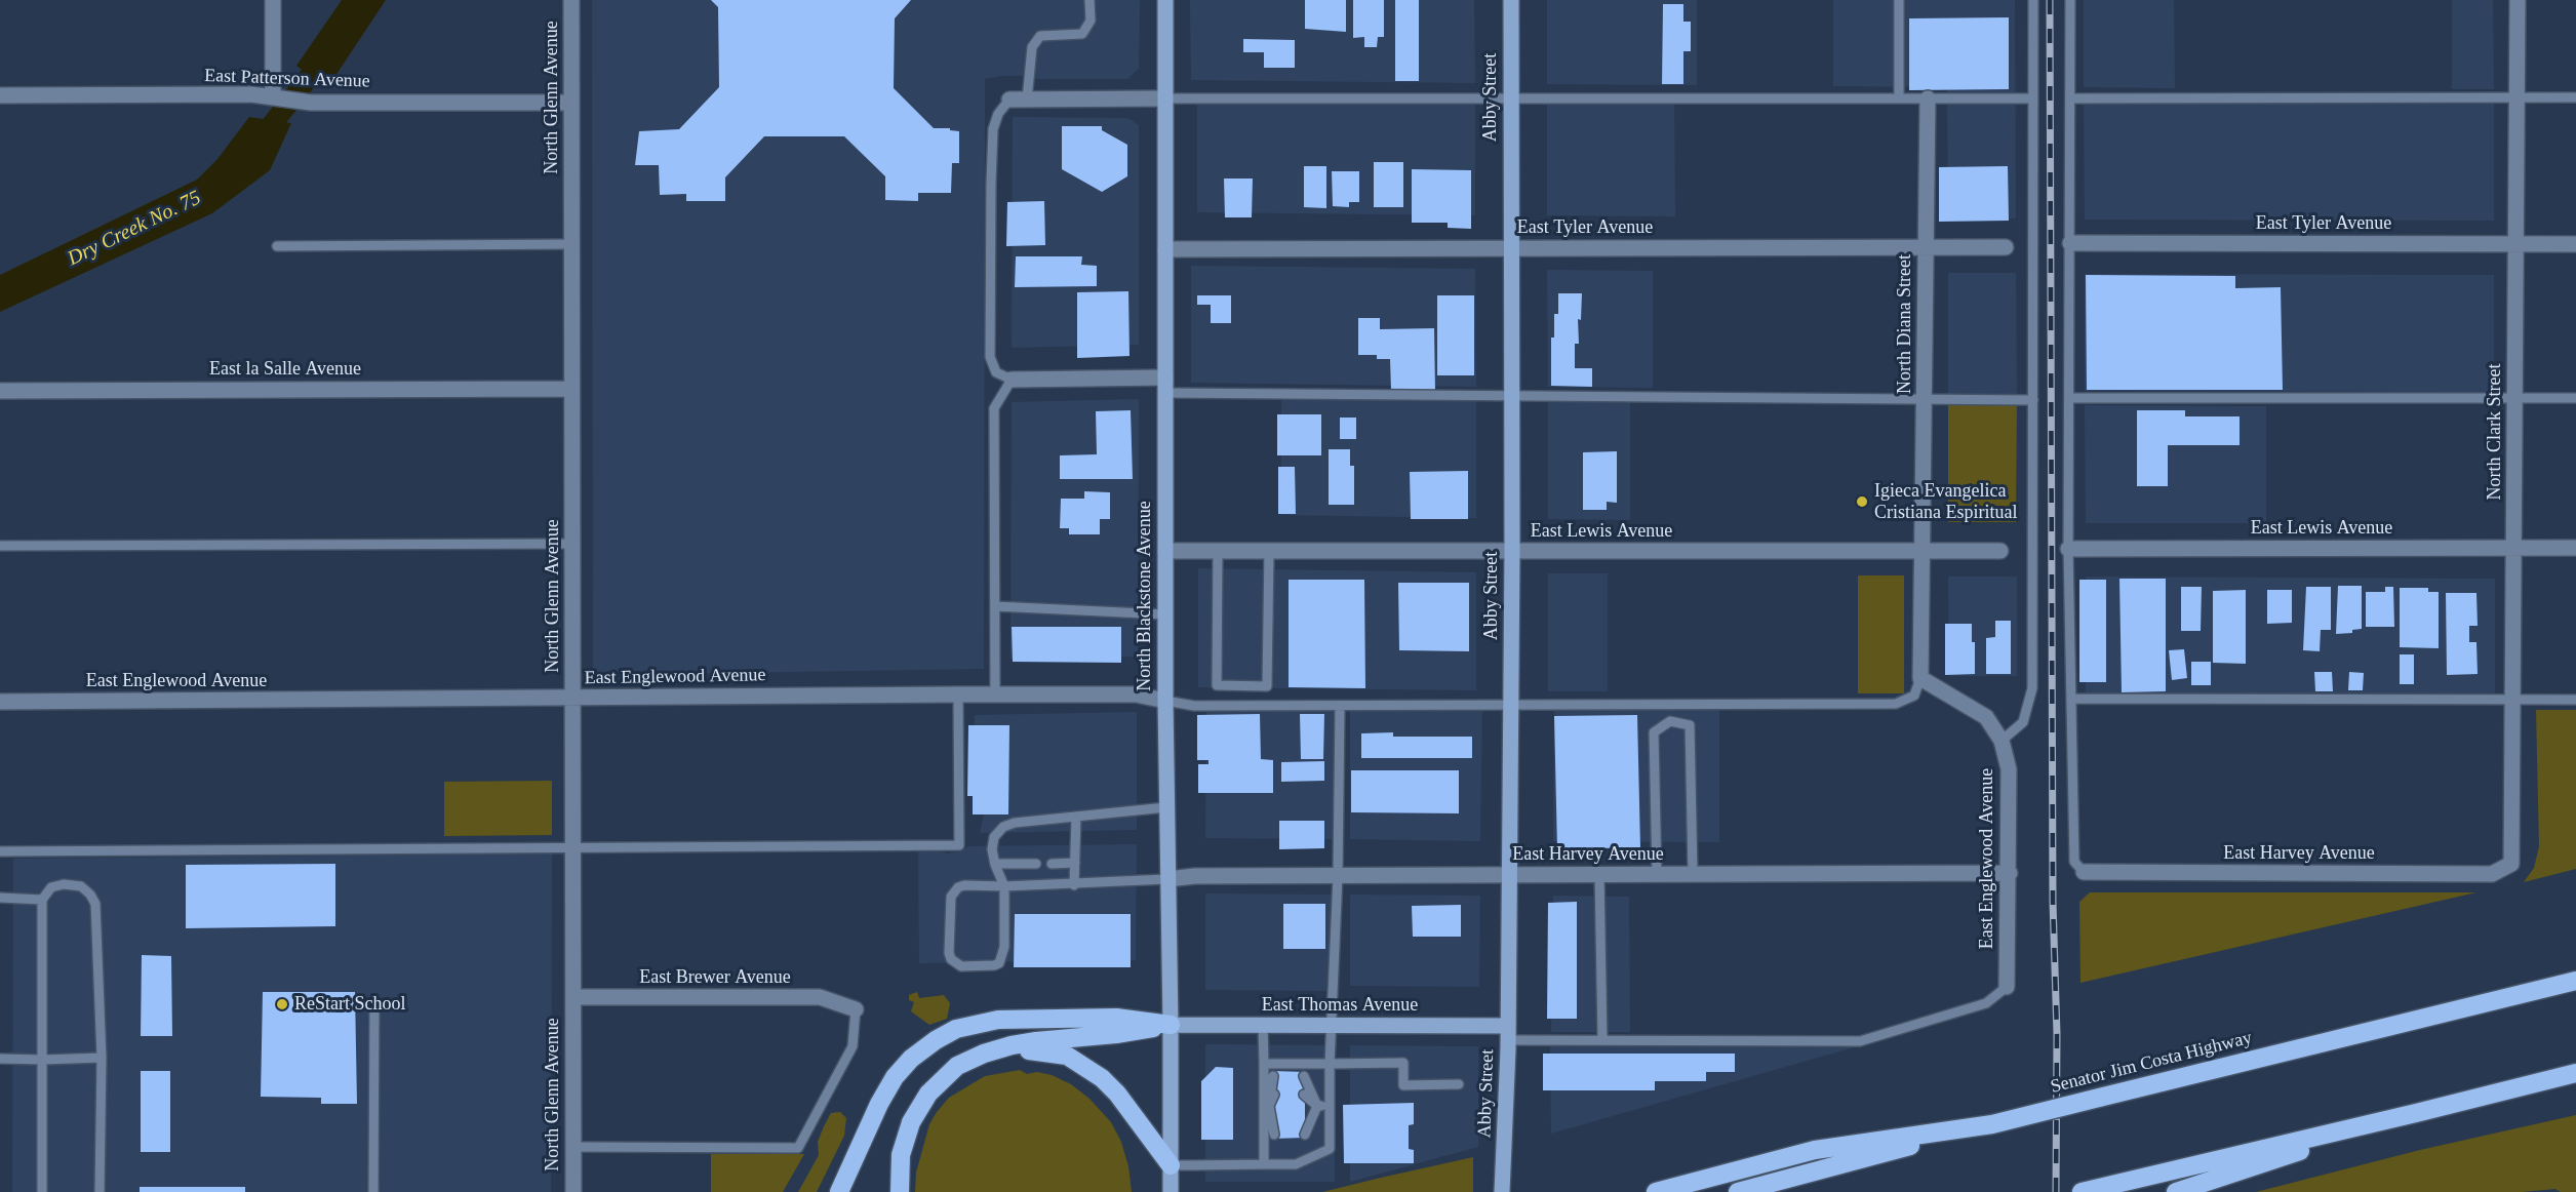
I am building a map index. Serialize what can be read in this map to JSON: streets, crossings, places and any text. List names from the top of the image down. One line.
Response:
{"streets":{"highway":["Senator Jim Costa Highway"],"main road":["Abby Street","North Blackstone Avenue","East Thomas Avenue"],"street":["East Patterson Avenue","North Glenn Avenue","East Tyler Avenue","North Diana Street","East la Salle Avenue","North Clark Street","East Lewis Avenue","East Englewood Avenue","East Harvey Avenue","East Brewer Avenue"]},"crossings":[["East Patterson Avenue","North Glenn Avenue"],["North Glenn Avenue","East la Salle Avenue"],["North Glenn Avenue","East Englewood Avenue"],["North Glenn Avenue","East Brewer Avenue"],["Abby Street","East Tyler Avenue"],["Abby Street","East Lewis Avenue"],["Abby Street","East Harvey Avenue"],["Abby Street","East Thomas Avenue"],["East Tyler Avenue","North Diana Street"],["East Tyler Avenue","North Clark Street"],["East Tyler Avenue","North Blackstone Avenue"],["North Diana Street","East Lewis Avenue"],["North Clark Street","East Lewis Avenue"],["North Clark Street","East Harvey Avenue"],["East Lewis Avenue","North Blackstone Avenue"],["North Blackstone Avenue","East Englewood Avenue"],["North Blackstone Avenue","East Harvey Avenue"],["North Blackstone Avenue","East Thomas Avenue"],["East Englewood Avenue","East Harvey Avenue"]],"water":["Dry Creek No. 75"],"places":["Igieca Evangelica Cristiana Espiritual","ReStart School"]}
